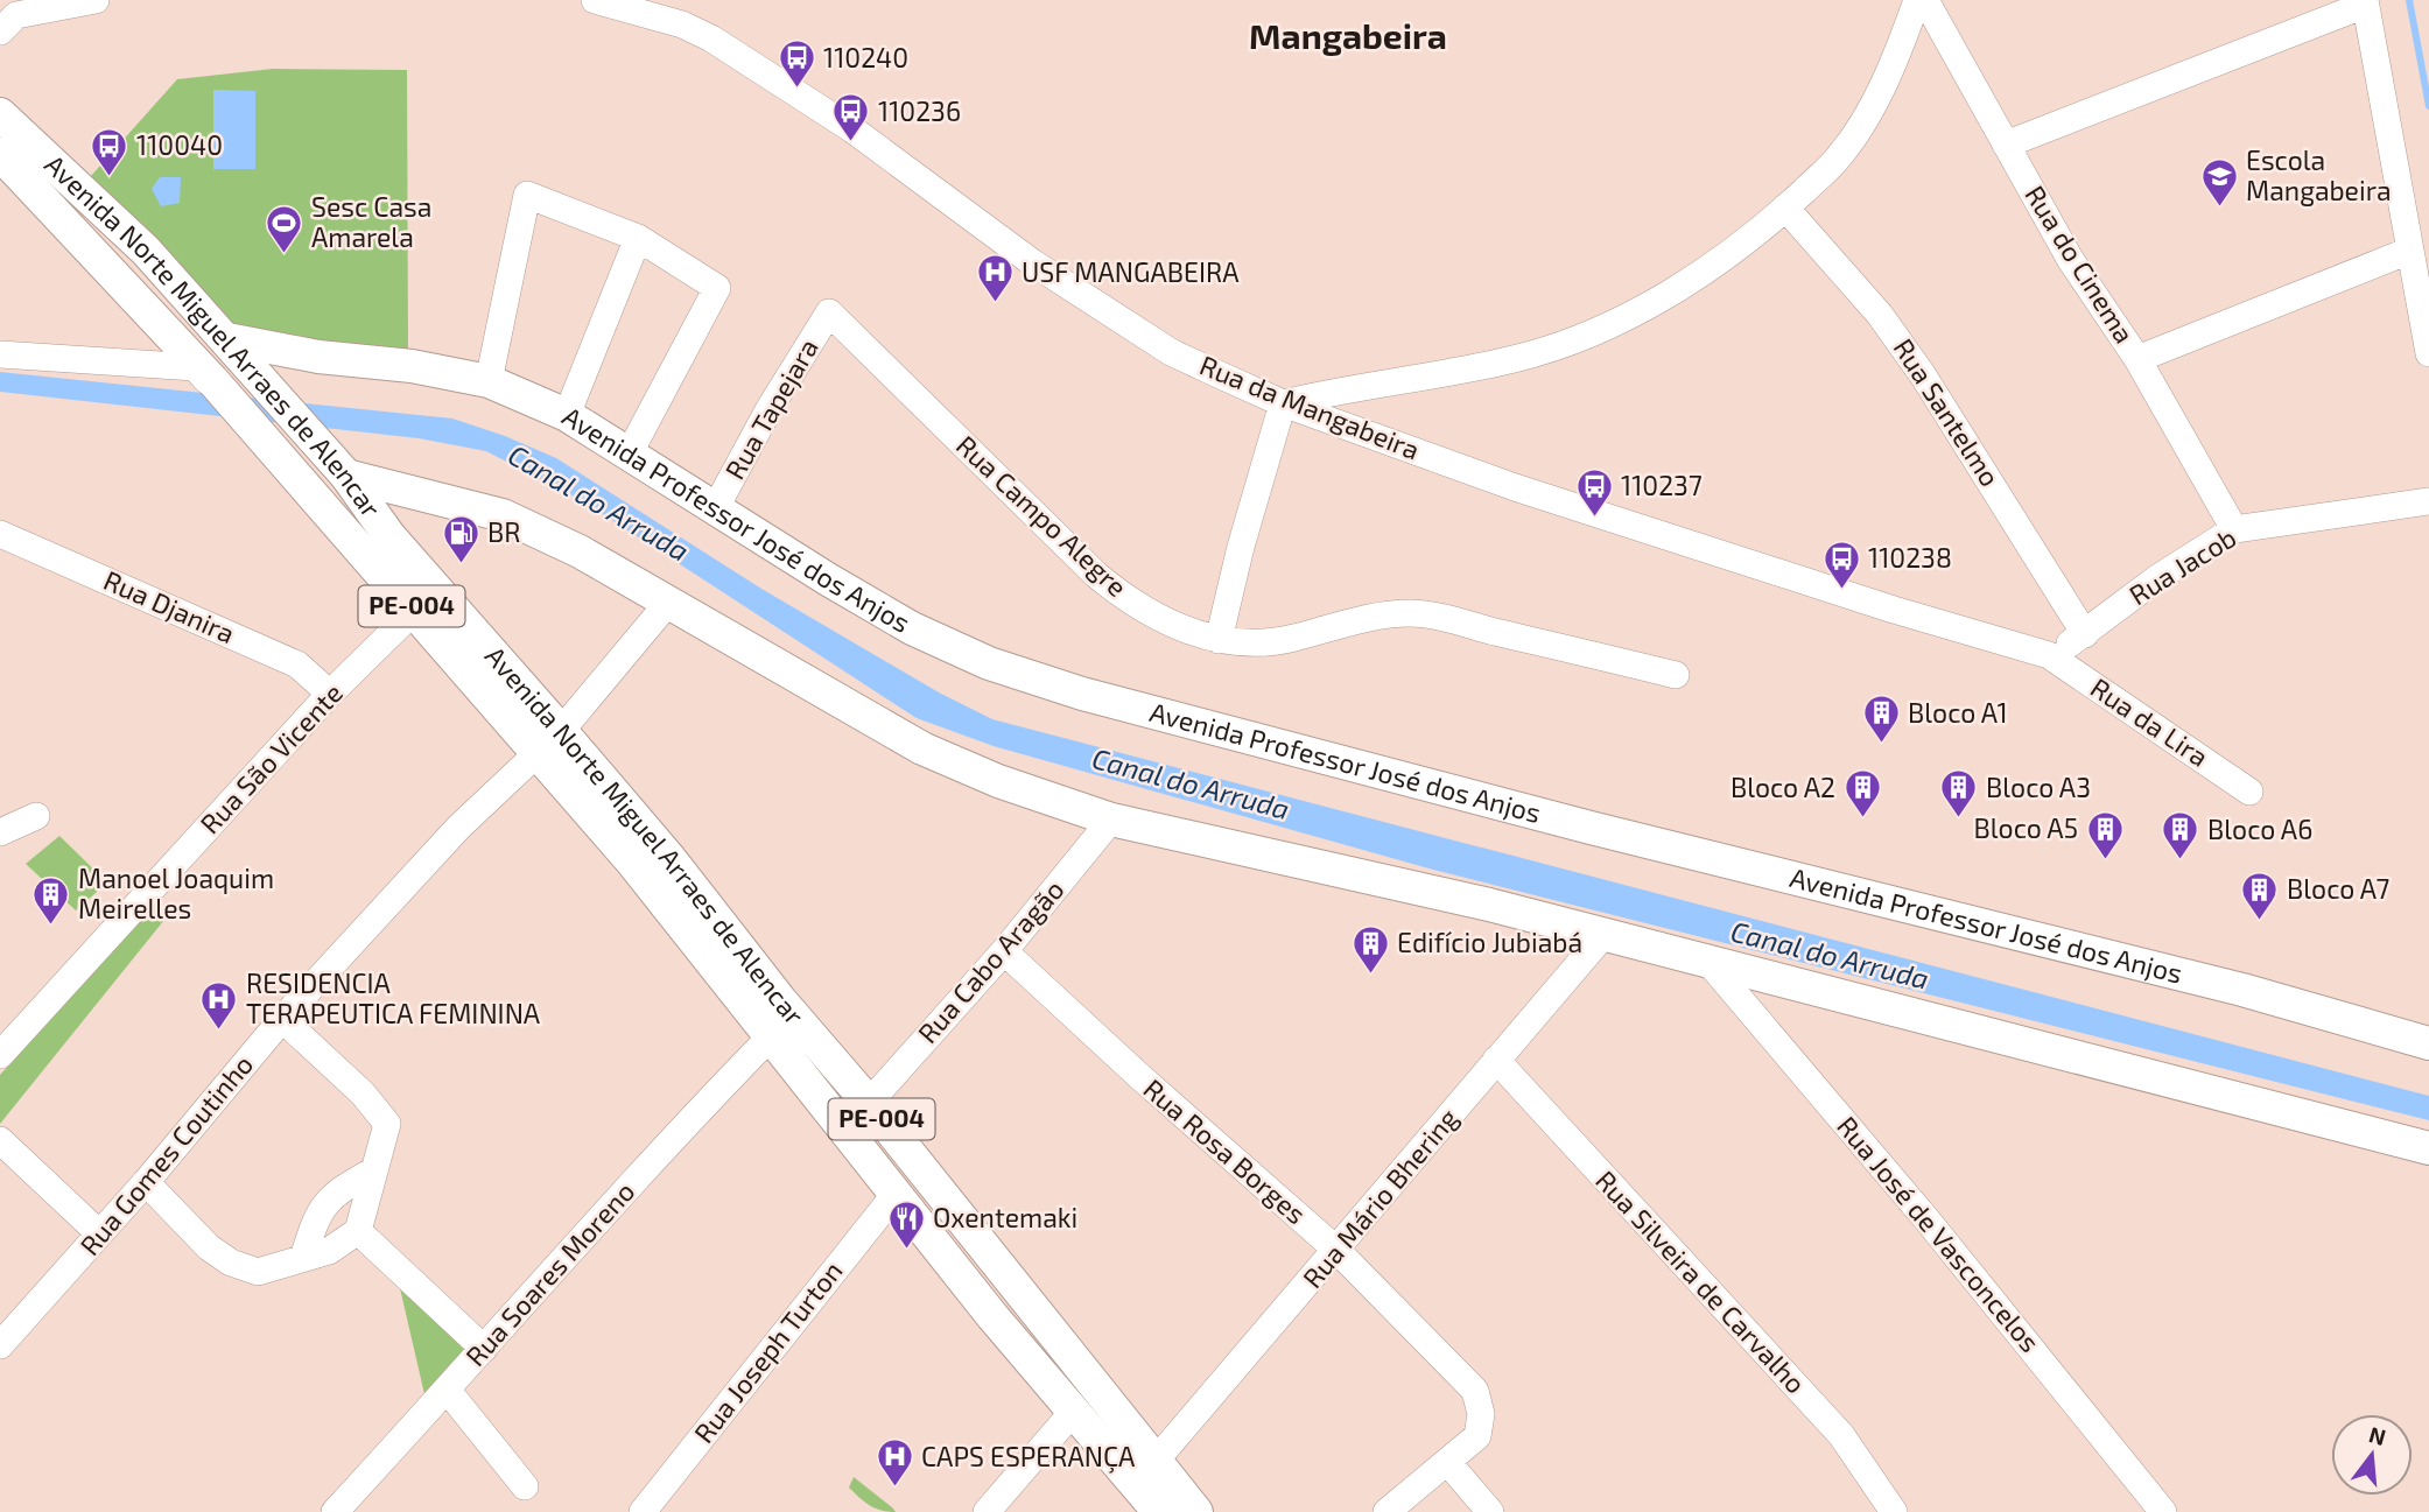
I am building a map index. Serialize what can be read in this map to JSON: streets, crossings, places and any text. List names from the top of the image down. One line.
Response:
{"streets":{"main road":["Avenida Norte Miguel Arraes de Alencar","Avenida Professor José dos Anjos","PE-004"],"street":["Rua do Cinema","Rua da Mangabeira","Rua Tapejara","Rua Santelmo","Rua Campo Alegre","Rua Jacob","Rua Djanira","Rua da Lira","Rua São Vicente","Rua Cabo Aragão","Rua Rosa Borges","Rua Gomes Coutinho","Rua Mário Bhering","Rua José de Vasconcelos","Rua Soares Moreno","Rua Silveira de Carvalho","Rua Joseph Turton"]},"crossings":[["Rua do Cinema","Rua Jacob"],["Avenida Norte Miguel Arraes de Alencar","Avenida Professor José dos Anjos"],["Avenida Norte Miguel Arraes de Alencar","Rua São Vicente"],["Avenida Norte Miguel Arraes de Alencar","Rua Cabo Aragão"],["Avenida Norte Miguel Arraes de Alencar","Rua Gomes Coutinho"],["Avenida Norte Miguel Arraes de Alencar","Rua Mário Bhering"],["Avenida Norte Miguel Arraes de Alencar","Rua Soares Moreno"],["Avenida Norte Miguel Arraes de Alencar","Rua Joseph Turton"],["Rua da Mangabeira","Rua Jacob"],["Rua da Mangabeira","Rua da Lira"],["Rua Tapejara","Rua Campo Alegre"],["Rua Tapejara","Avenida Professor José dos Anjos"],["Rua Santelmo","Rua Jacob"],["Rua Jacob","Rua da Lira"],["Rua Djanira","Rua São Vicente"],["Rua Cabo Aragão","Rua Rosa Borges"],["Rua Rosa Borges","Rua Mário Bhering"],["Rua Mário Bhering","Rua Silveira de Carvalho"]],"districts":["Mangabeira"],"water":["Canal do Arruda"],"places":{"bus stop":["110240","110236","110040","110237","110238"],"school or university":["Escola Mangabeira"],"sports":["Sesc Casa Amarela"],"hospital":["USF MANGABEIRA","RESIDENCIA TERAPEUTICA FEMININA","CAPS ESPERANÇA"],"fuel station":["BR"],"building":["Bloco A1","Bloco A2","Bloco A3","Bloco A5","Bloco A6","Bloco A7","Manoel Joaquim Meirelles","Edifício Jubiabá"],"restaurant":["Oxentemaki"]},"north":"top"}
